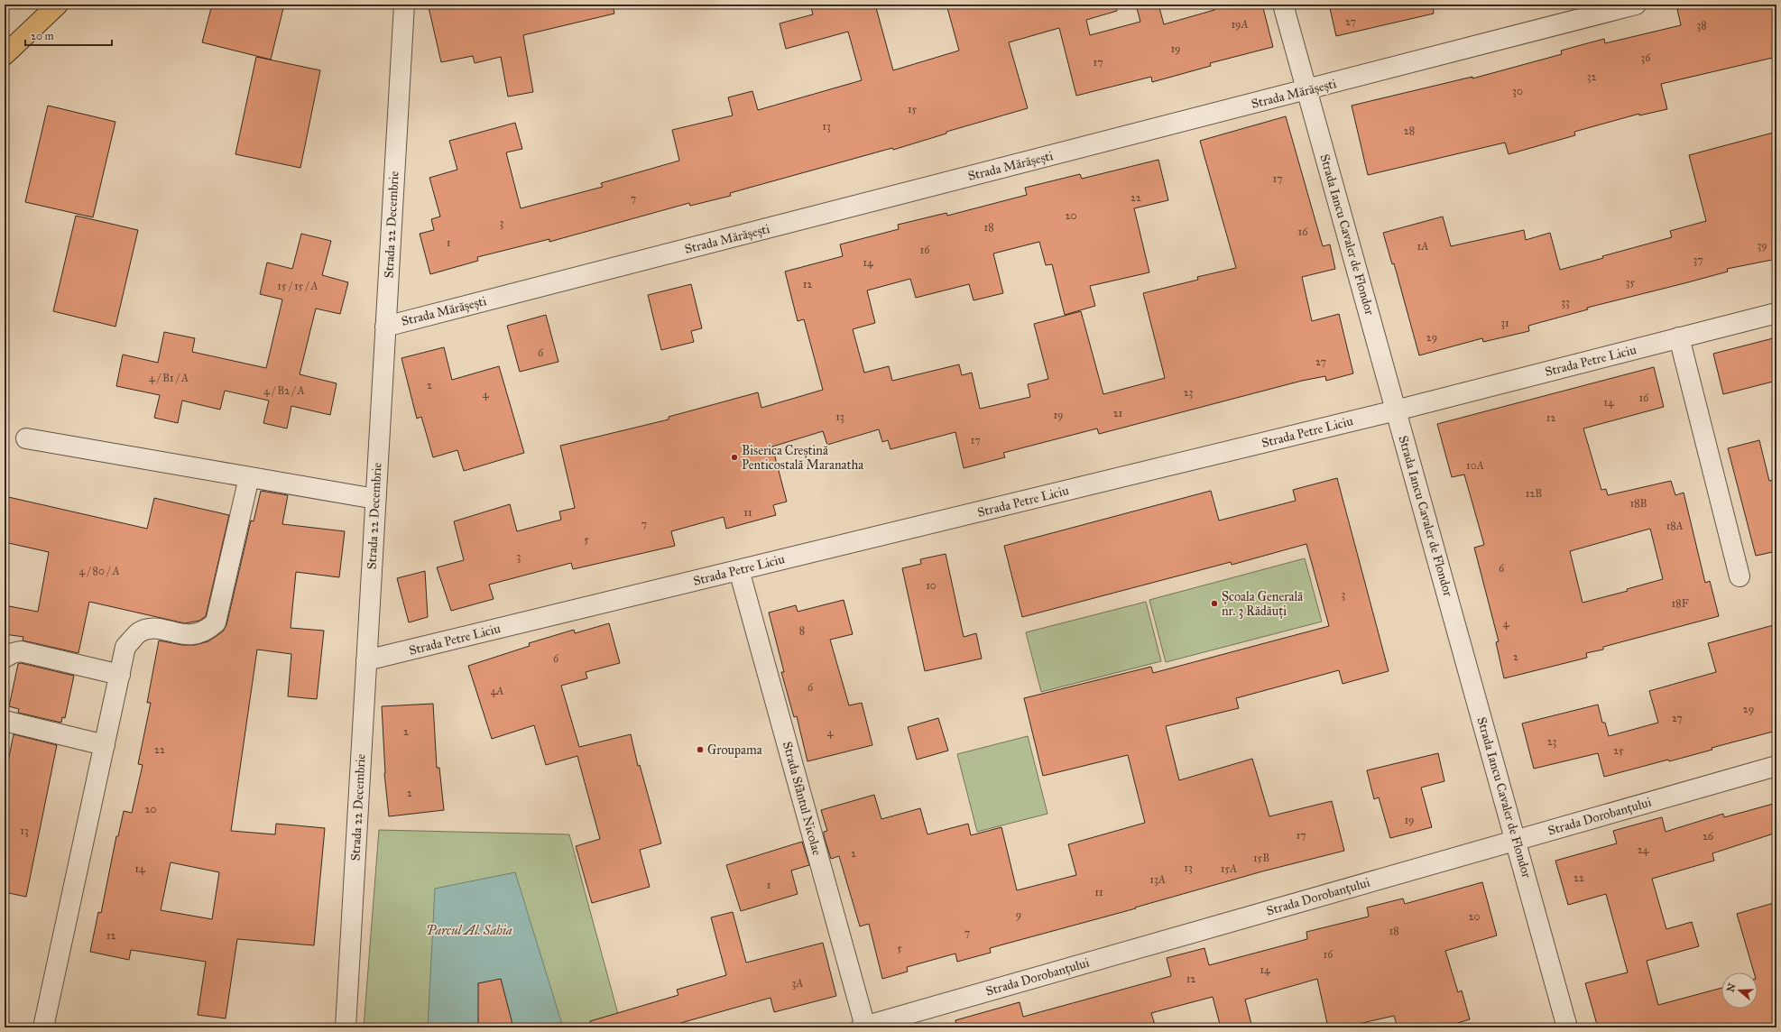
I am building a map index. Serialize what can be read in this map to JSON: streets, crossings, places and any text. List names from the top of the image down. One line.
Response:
{"streets":{"street":["Strada Mărășești","Strada 22 Decembrie","Strada Iancu Cavaler de Flondor","Strada Petre Liciu","Strada Sfântul Nicolae","Strada Dorobanțului"]},"crossings":[["Strada Mărășești","Strada 22 Decembrie"],["Strada Mărășești","Strada Iancu Cavaler de Flondor"],["Strada 22 Decembrie","Strada Petre Liciu"],["Strada Iancu Cavaler de Flondor","Strada Petre Liciu"],["Strada Iancu Cavaler de Flondor","Strada Dorobanțului"],["Strada Petre Liciu","Strada Sfântul Nicolae"],["Strada Sfântul Nicolae","Strada Dorobanțului"]],"parks":["Parcul Al. Sahia"],"places":["Biserica Creștină Penticostală Maranatha","Școala Generală nr. 3 Rădăuți","Groupama"],"house_numbers":["27","19A","38","19","36","17","32","30","15","13","28","17","22","7","20","3","18","16","1","39","1A","16","37","14","35","12","15 / 15 / A","33","31","29","6","27","4 / B1 / A","2","4 / B2 / A","23","4","16","14","21","19","13","12","17","10A","12B","18B","11","7","18A","5","3","6","4 / 80 / A","10","3","18F","4","8","2","6","6","4A","29","27","2","4","23","22","25","2","20","19","13","17","26","24","2","15B","13","14","15A","22","13A","1","11","9","20","18","7","12","5","16","14","12","3A"],"scale_bar":"20 m","north":"left"}
